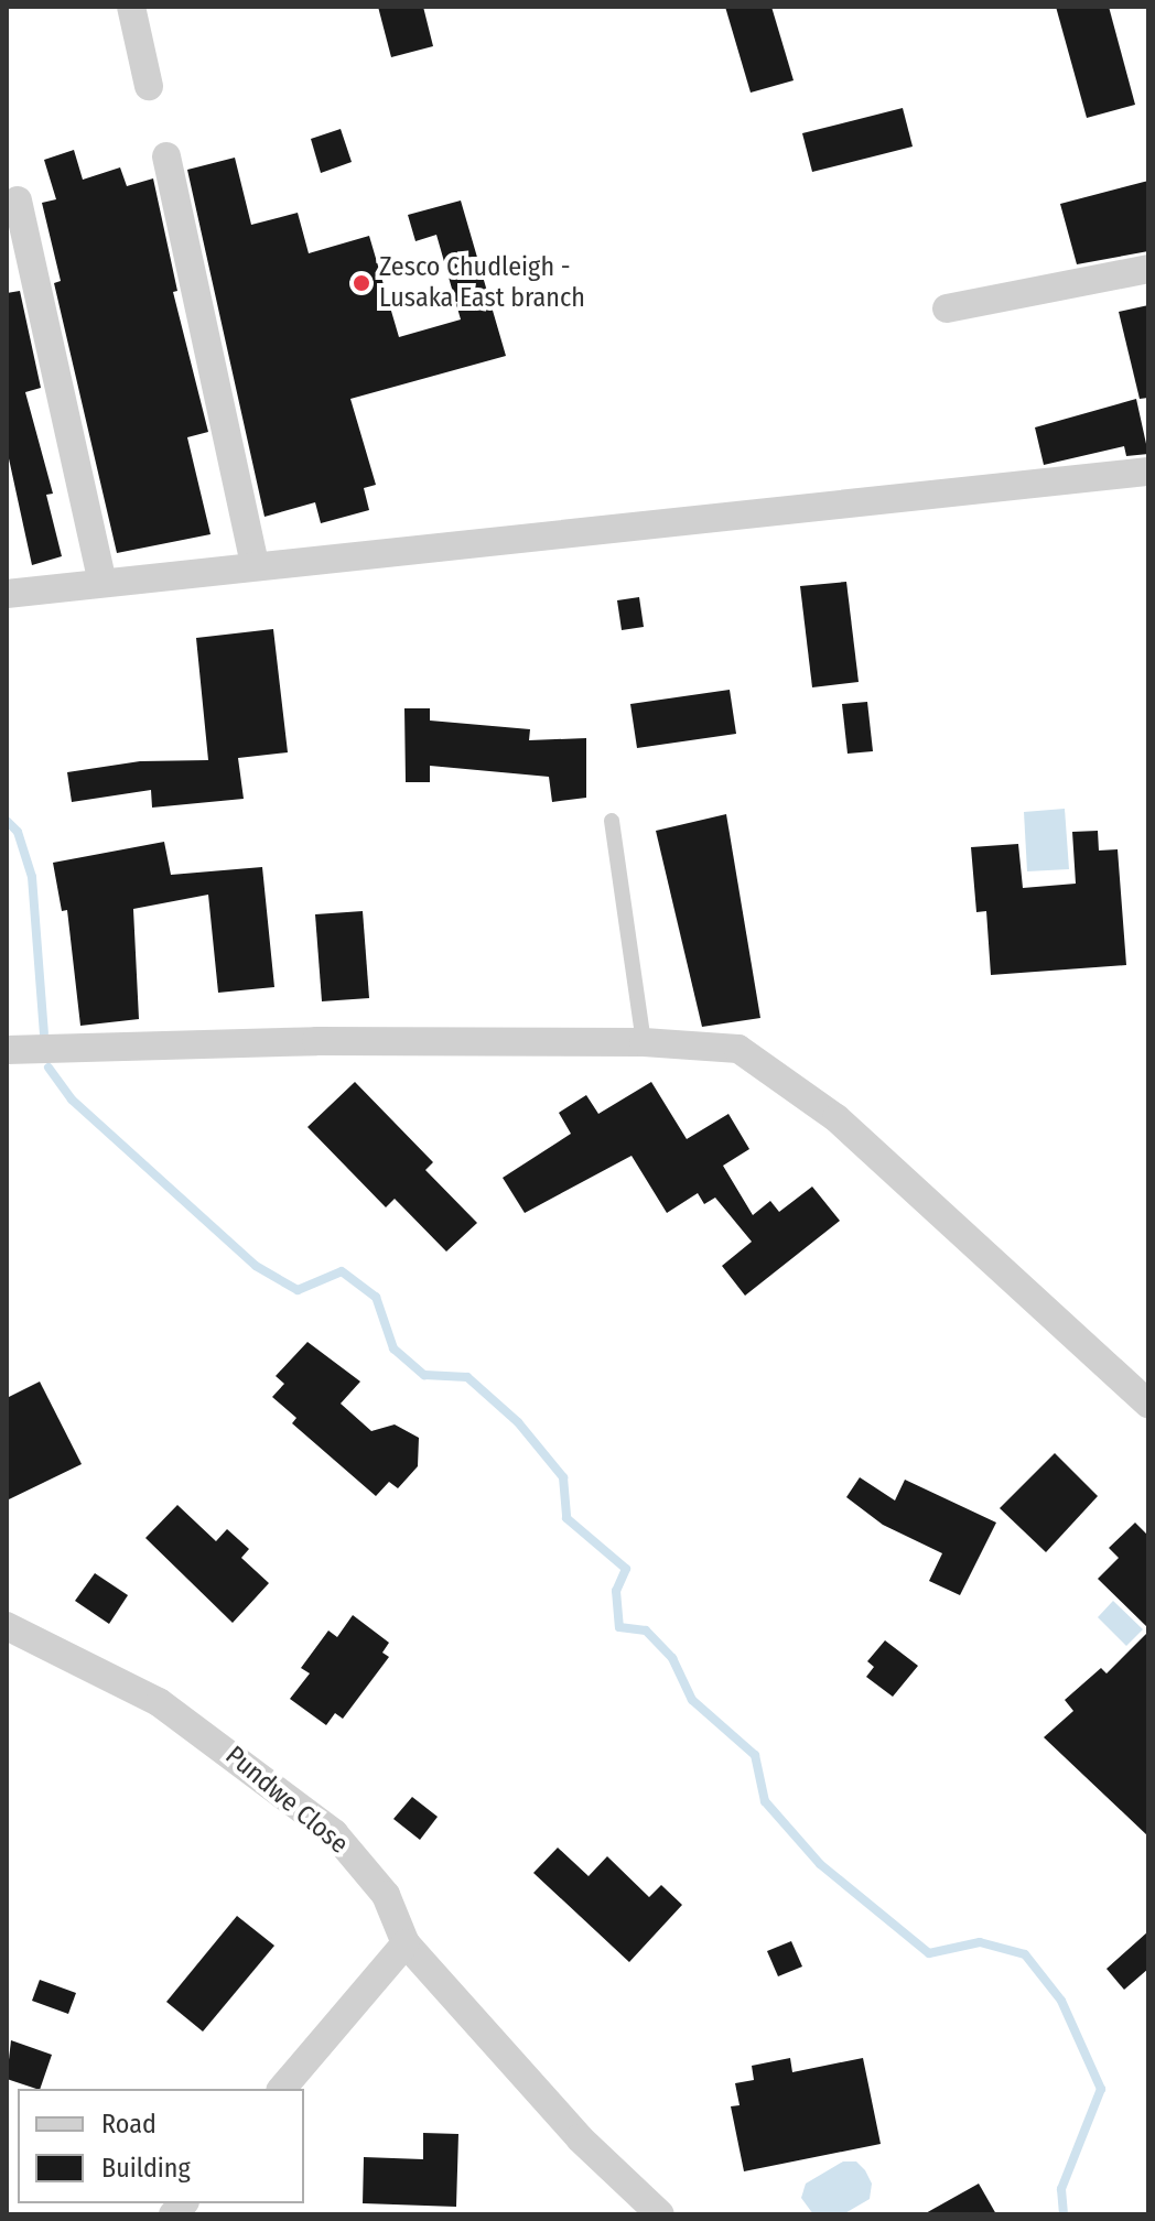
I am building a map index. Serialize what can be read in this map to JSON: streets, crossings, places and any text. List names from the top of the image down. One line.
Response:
{"streets":{"street":["Pundwe Close"]},"places":["Zesco Chudleigh - Lusaka East branch"],"legend":["Road","Building"]}
